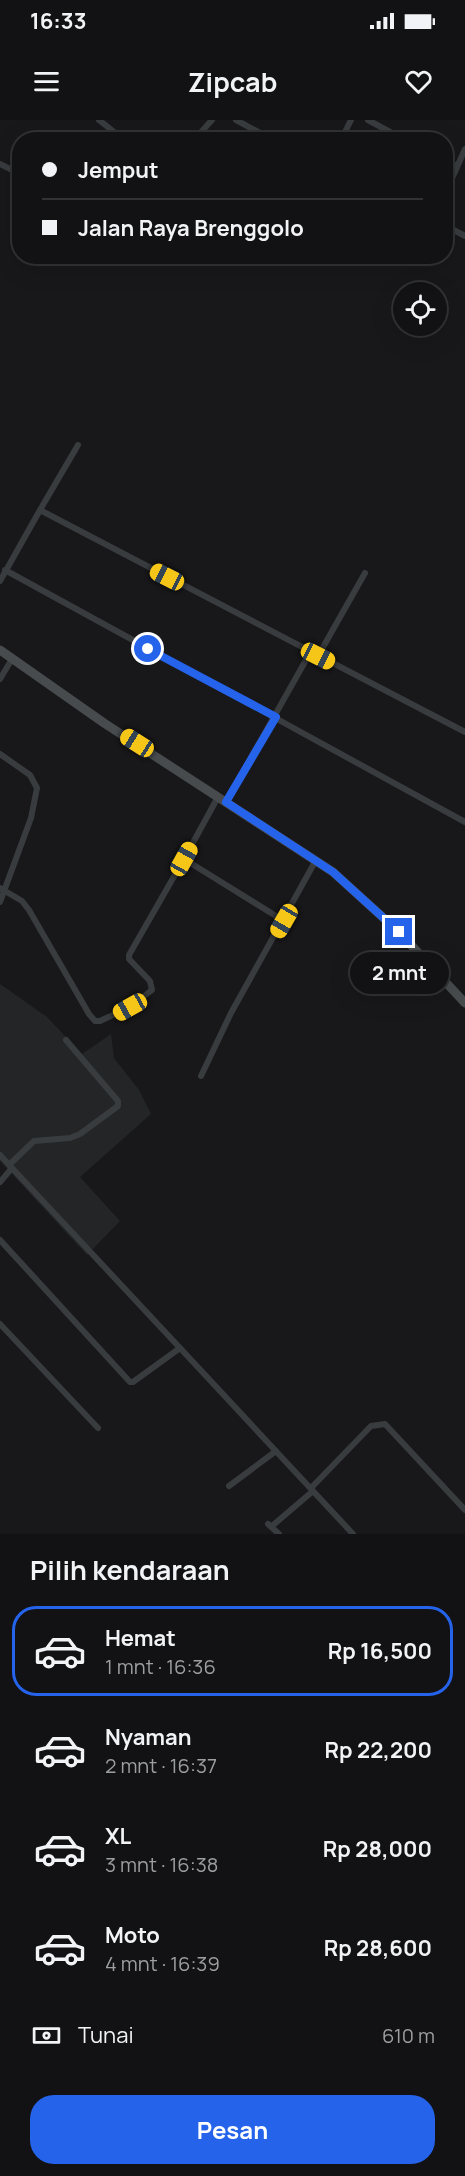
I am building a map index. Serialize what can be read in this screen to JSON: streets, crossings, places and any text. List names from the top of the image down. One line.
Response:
{"page":{"status":"16:33","header":"Zipcab","banner":["Jemput","Jalan Raya Brenggolo"],"bubble":"2 mnt","heading":"Pilih kendaraan","list":[{"name":"Hemat","note":"1 mnt · 16:36","value":"Rp 16,500"},{"name":"Nyaman","note":"2 mnt · 16:37","value":"Rp 22,200"},{"name":"XL","note":"3 mnt · 16:38","value":"Rp 28,000"},{"name":"Moto","note":"4 mnt · 16:39","value":"Rp 28,600"}],"pay":["Tunai","610 m"],"buttons":"Pesan"}}
